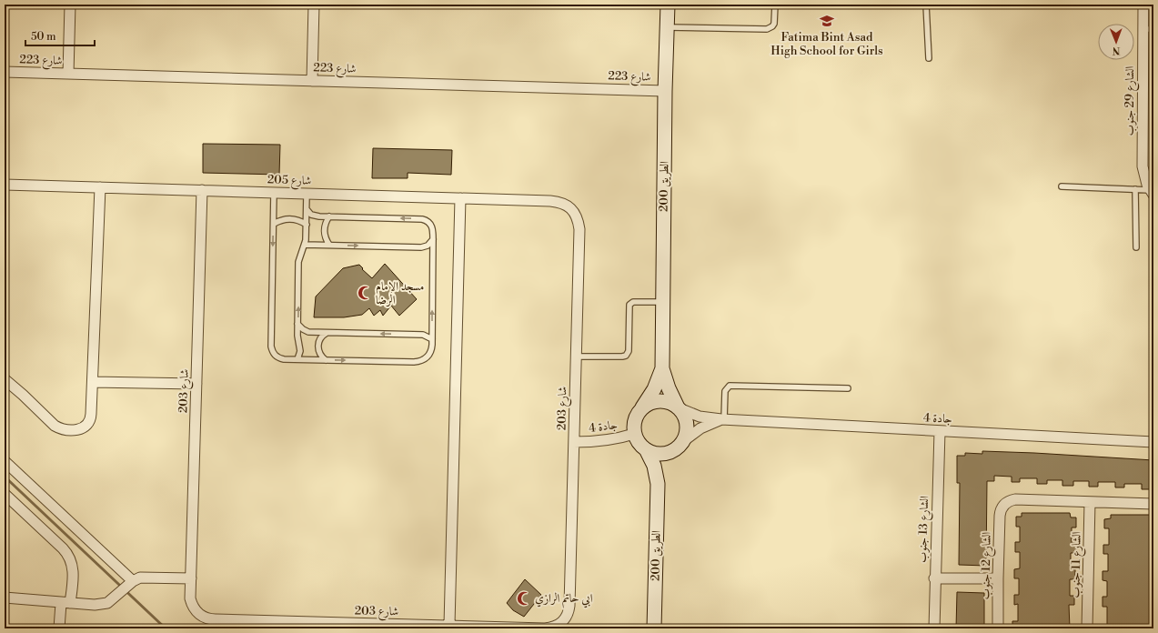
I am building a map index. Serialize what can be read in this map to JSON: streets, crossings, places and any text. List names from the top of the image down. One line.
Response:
{"streets":{"main road":["الطريق 200"],"street":["شارع 223","الشارع 29 جنوب","شارع 205","شارع 203","جادة 4","الشارع 13 جنوب","الشارع 11 جنوب","الشارع 12 جنوب"]},"crossings":[["شارع 223","الطريق 200"],["شارع 205","شارع 203"],["الطريق 200","جادة 4"],["شارع 203","جادة 4"],["جادة 4","الشارع 13 جنوب"],["الشارع 11 جنوب","الشارع 12 جنوب"]],"places":{"school or university":["Fatima Bint Asad High School for Girls"],"mosque":["مسجد الإمام الرضا","ابي حاتم الرازي"]},"scale_bar":"50 m","north":"bottom"}
